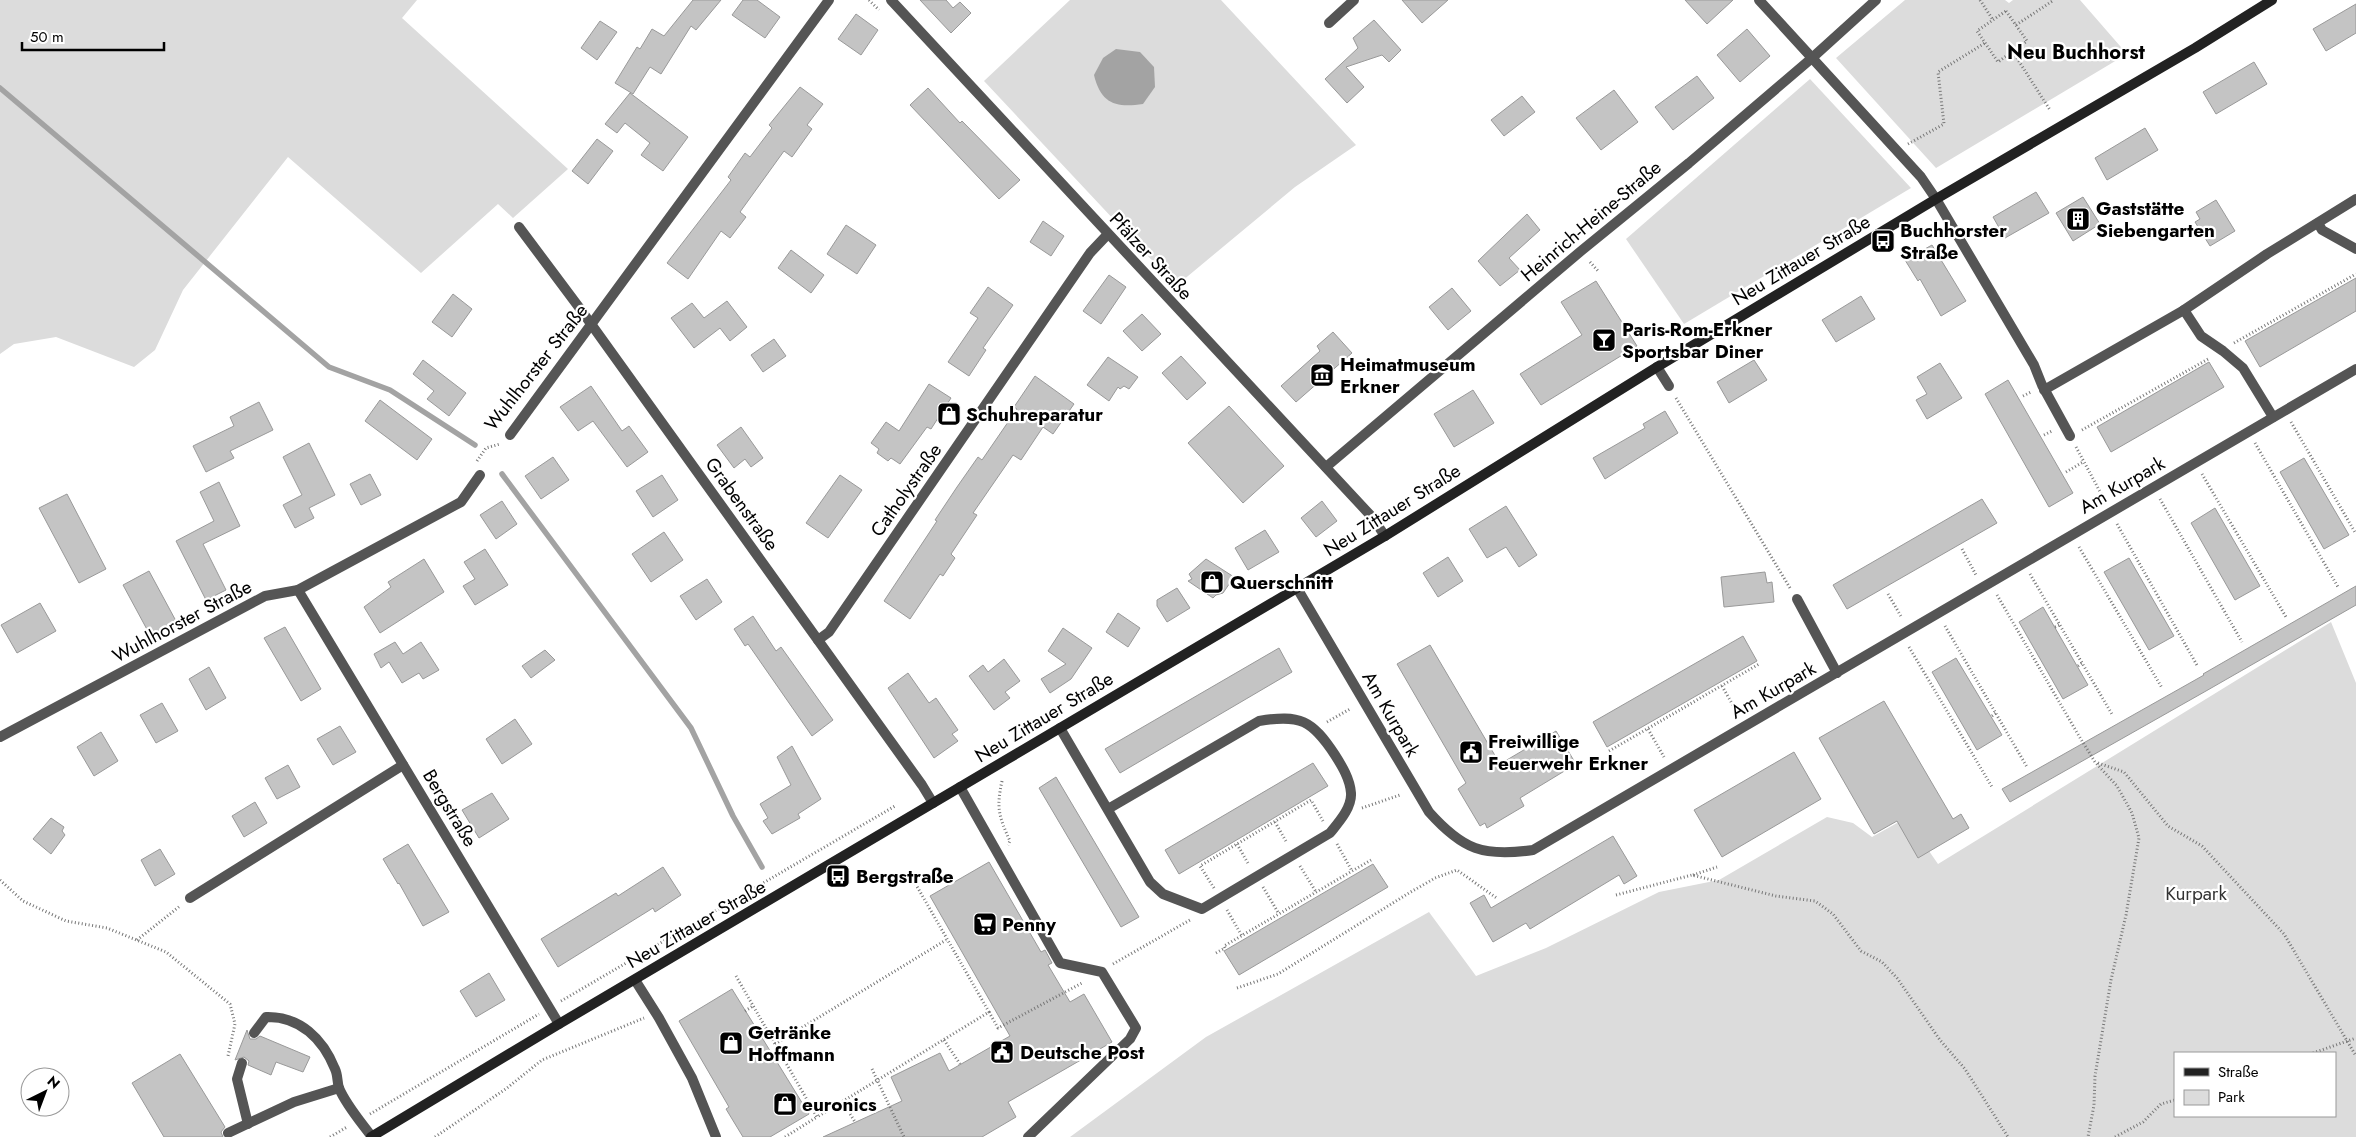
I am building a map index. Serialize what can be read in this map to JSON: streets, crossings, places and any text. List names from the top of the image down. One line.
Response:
{"streets":{"main road":["Neu Zittauer Straße"],"street":["Heinrich-Heine-Straße","Pfälzer Straße","Wuhlhorster Straße","Am Kurpark","Catholystraße","Grabenstraße","Bergstraße"]},"crossings":[["Heinrich-Heine-Straße","Pfälzer Straße"],["Pfälzer Straße","Neu Zittauer Straße"],["Pfälzer Straße","Catholystraße"],["Neu Zittauer Straße","Am Kurpark"],["Neu Zittauer Straße","Grabenstraße"],["Neu Zittauer Straße","Bergstraße"],["Wuhlhorster Straße","Grabenstraße"],["Wuhlhorster Straße","Bergstraße"],["Catholystraße","Grabenstraße"]],"districts":["Neu Buchhorst"],"parks":["Kurpark"],"places":{"building":["Gaststätte Siebengarten"],"bus stop":["Buchhorster Straße","Bergstraße"],"bar":["Paris-Rom-Erkner Sportsbar Diner"],"museum":["Heimatmuseum Erkner"],"shop":["Schuhreparatur","Querschnitt","Getränke Hoffmann","euronics"],"public building":["Freiwillige Feuerwehr Erkner","Deutsche Post"],"supermarket":["Penny"]},"legend":["Straße","Park"],"scale_bar":"50 m","north":"top right"}
